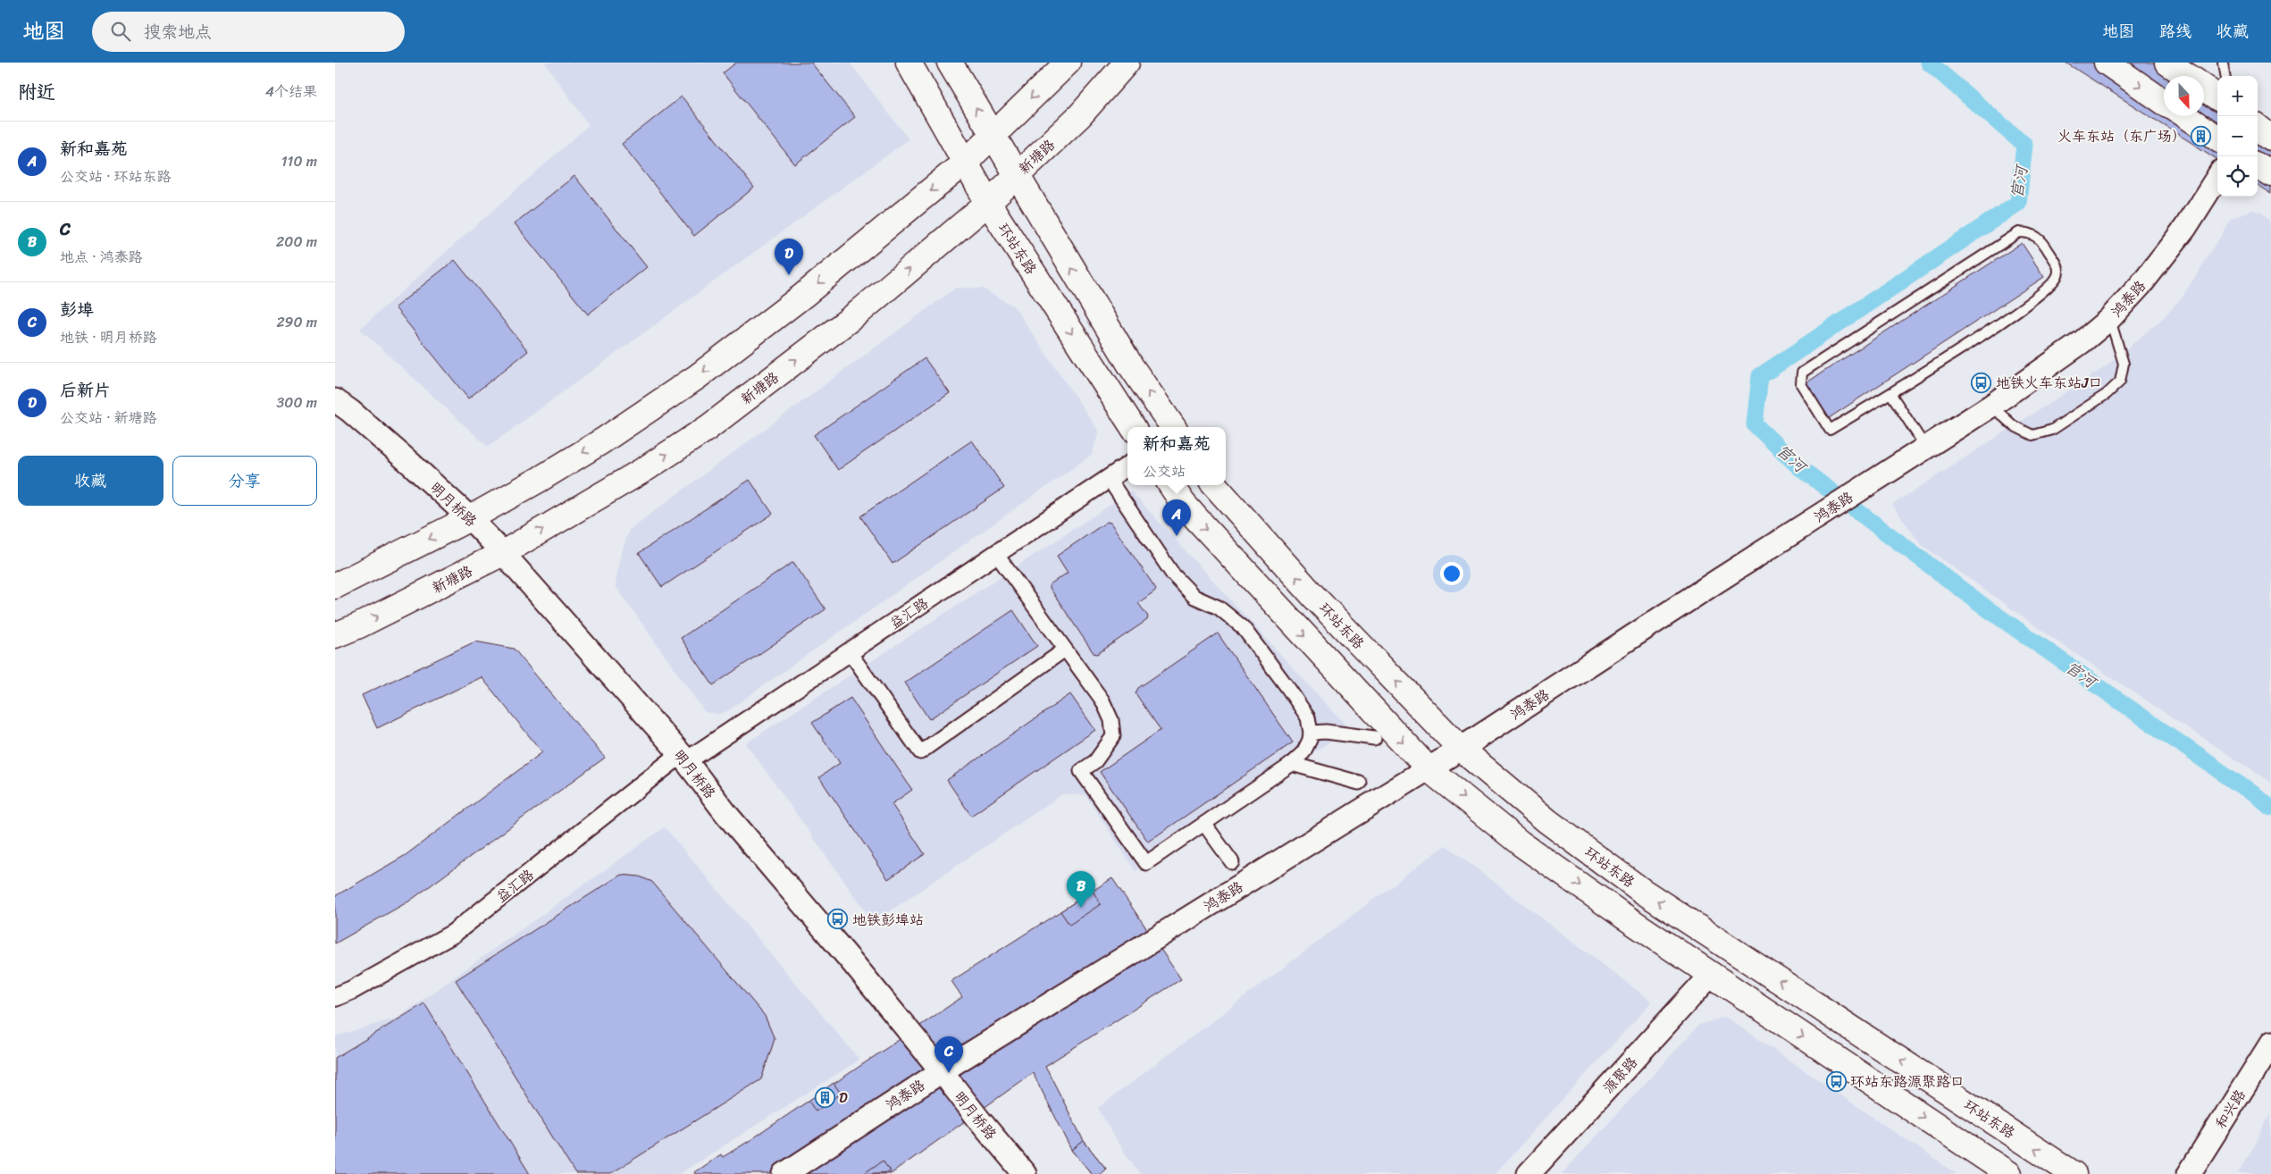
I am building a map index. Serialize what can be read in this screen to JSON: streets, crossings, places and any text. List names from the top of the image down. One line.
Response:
{"streets":{"main road":["新塘路","环站东路"],"street":["鸿泰路","明月桥路","益汇路","源聚路","和兴路"]},"crossings":[["新塘路","环站东路"],["新塘路","明月桥路"],["环站东路","鸿泰路"],["鸿泰路","明月桥路"],["明月桥路","益汇路"]],"water":["官河"],"places":{"building":["火车东站（东广场）","D"],"bus stop":["地铁火车东站J口","地铁彭埠站","环站东路源聚路口"]},"north":"bottom","page":{"header":"地图","search":"搜索地点","nav":["地图","路线","收藏"],"heading":["附近","4个结果"],"map_buttons":["+","−"],"list":[{"mark":"A","name":"新和嘉苑","note":"公交站 · 环站东路","value":"110 m"},{"mark":"B","name":"C","note":"地点 · 鸿泰路","value":"200 m"},{"mark":"C","name":"彭埠","note":"地铁 · 明月桥路","value":"290 m"},{"mark":"D","name":"后新片","note":"公交站 · 新塘路","value":"300 m"}],"pins":["D","A","B","C"],"popup":["新和嘉苑","公交站"],"buttons":["收藏","分享"]}}
